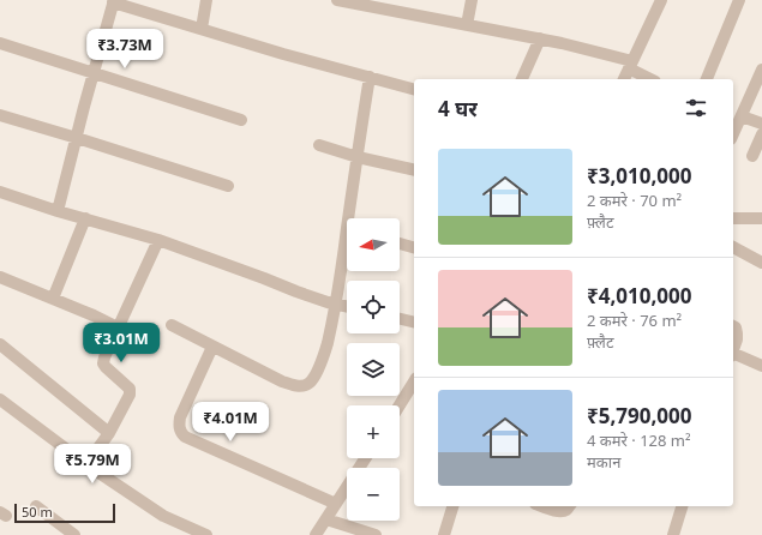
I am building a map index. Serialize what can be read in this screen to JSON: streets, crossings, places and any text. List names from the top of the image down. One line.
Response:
{"scale_bar":"50 m","north":"left","page":{"price":["₹3.73M","₹3.01M","₹4.01M","₹5.79M"],"heading":"4 घर","list":[{"name":"₹3,010,000","note":"2 कमरे · 70 m² · फ़्लैट"},{"name":"₹4,010,000","note":"2 कमरे · 76 m² · फ़्लैट"},{"name":"₹5,790,000","note":"4 कमरे · 128 m² · मकान"}],"map_buttons":["+","−"],"scale":"50 m"}}
